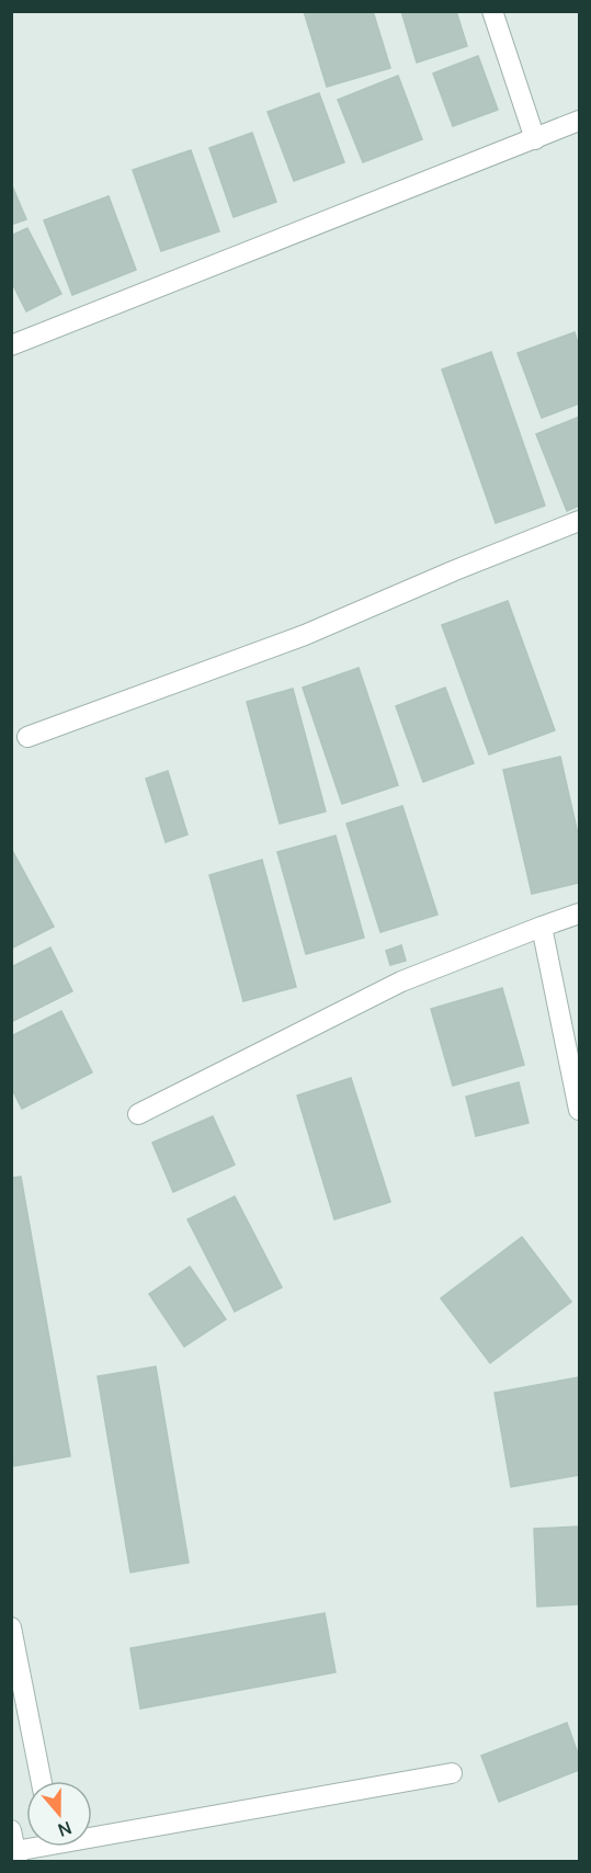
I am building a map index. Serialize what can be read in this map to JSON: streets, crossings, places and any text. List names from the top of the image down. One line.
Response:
{"north":"bottom"}
